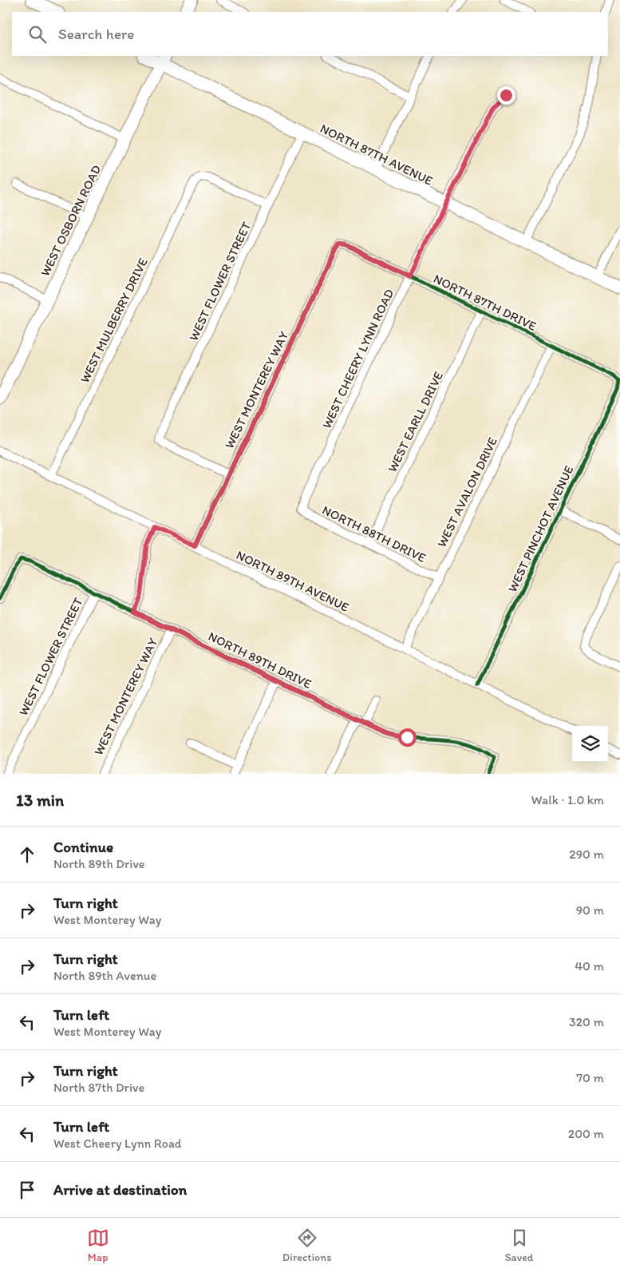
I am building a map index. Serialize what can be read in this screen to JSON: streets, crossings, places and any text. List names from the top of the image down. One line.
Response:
{"streets":{"street":["NORTH 87TH AVENUE","WEST OSBORN ROAD","WEST FLOWER STREET","NORTH 87TH DRIVE","WEST MULBERRY DRIVE","WEST CHEERY LYNN ROAD","WEST MONTEREY WAY","WEST EARLL DRIVE","WEST AVALON DRIVE","WEST PINCHOT AVENUE","NORTH 88TH DRIVE","NORTH 89TH AVENUE","NORTH 89TH DRIVE"]},"crossings":[["NORTH 87TH AVENUE","WEST OSBORN ROAD"],["NORTH 87TH AVENUE","WEST FLOWER STREET"],["NORTH 87TH AVENUE","WEST CHEERY LYNN ROAD"],["WEST FLOWER STREET","WEST MULBERRY DRIVE"],["WEST FLOWER STREET","WEST MONTEREY WAY"],["WEST FLOWER STREET","NORTH 89TH DRIVE"],["NORTH 87TH DRIVE","WEST CHEERY LYNN ROAD"],["NORTH 87TH DRIVE","WEST MONTEREY WAY"],["NORTH 87TH DRIVE","WEST EARLL DRIVE"],["NORTH 87TH DRIVE","WEST AVALON DRIVE"],["NORTH 87TH DRIVE","WEST PINCHOT AVENUE"],["WEST MULBERRY DRIVE","NORTH 89TH AVENUE"],["WEST CHEERY LYNN ROAD","NORTH 88TH DRIVE"],["WEST MONTEREY WAY","NORTH 89TH AVENUE"],["WEST MONTEREY WAY","NORTH 89TH DRIVE"],["WEST EARLL DRIVE","NORTH 88TH DRIVE"],["WEST AVALON DRIVE","NORTH 88TH DRIVE"],["WEST AVALON DRIVE","NORTH 89TH AVENUE"],["WEST PINCHOT AVENUE","NORTH 89TH AVENUE"]],"page":{"search":"Search here","heading":["13 min","Walk · 1.0 km"],"list":[["Continue","North 89th Drive","290 m"],["Turn right","West Monterey Way","90 m"],["Turn right","North 89th Avenue","40 m"],["Turn left","West Monterey Way","320 m"],["Turn right","North 87th Drive","70 m"],["Turn left","West Cheery Lynn Road","200 m"],"Arrive at destination"],"nav":["Map","Directions","Saved"]}}
